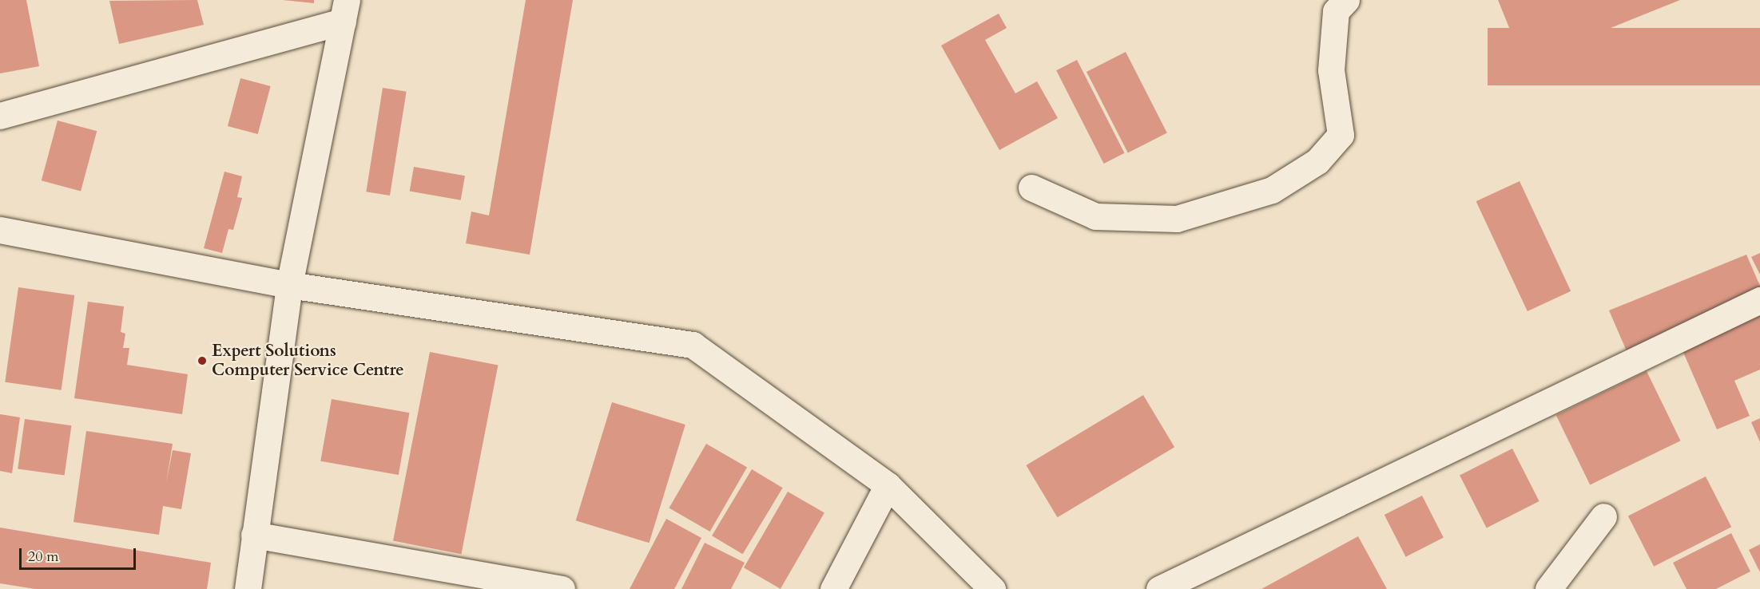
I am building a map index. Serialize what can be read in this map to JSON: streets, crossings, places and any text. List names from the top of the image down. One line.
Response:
{"places":["Expert Solutions Computer Service Centre"],"scale_bar":"20 m"}
